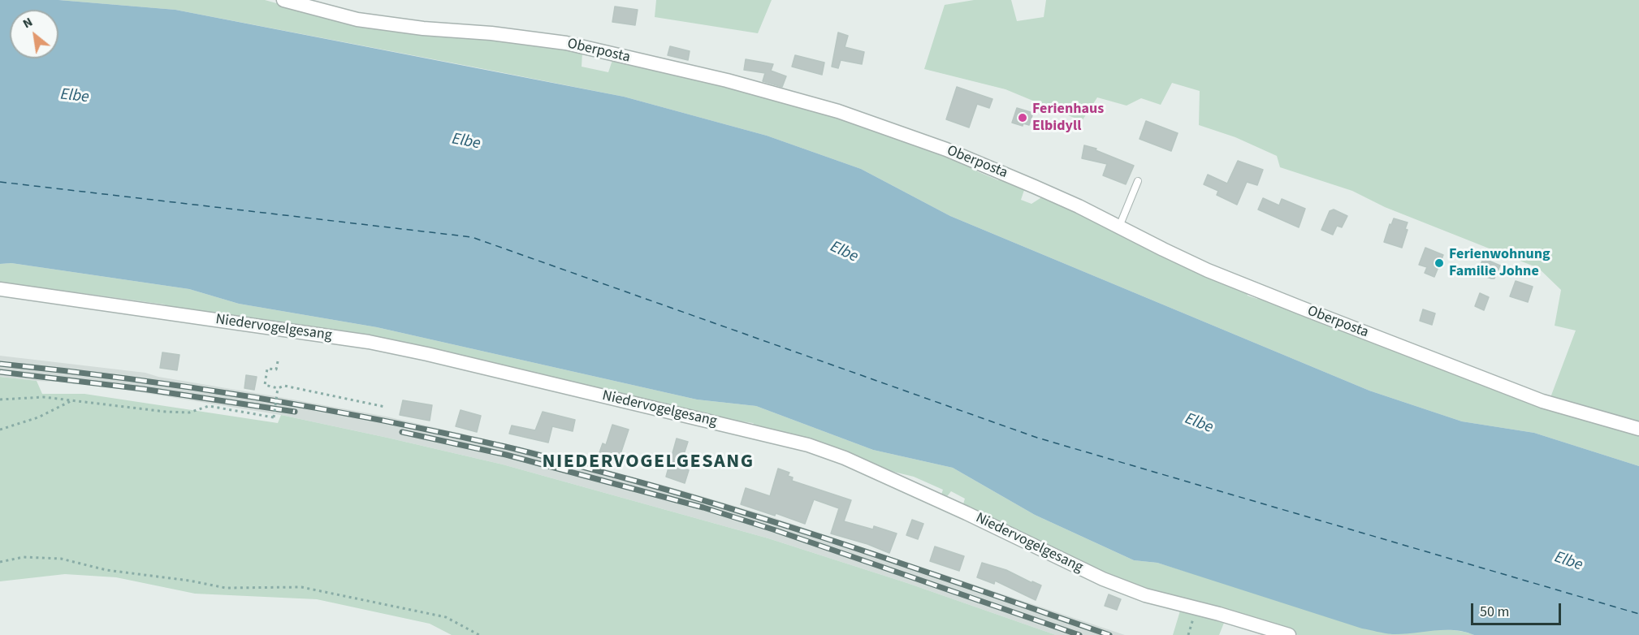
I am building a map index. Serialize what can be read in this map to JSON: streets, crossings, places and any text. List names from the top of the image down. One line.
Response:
{"streets":{"street":["Oberposta","Niedervogelgesang"]},"districts":["NIEDERVOGELGESANG"],"water":["Elbe"],"places":["Ferienhaus Elbidyll","Ferienwohnung Familie Johne"],"scale_bar":"50 m","north":"top left"}
